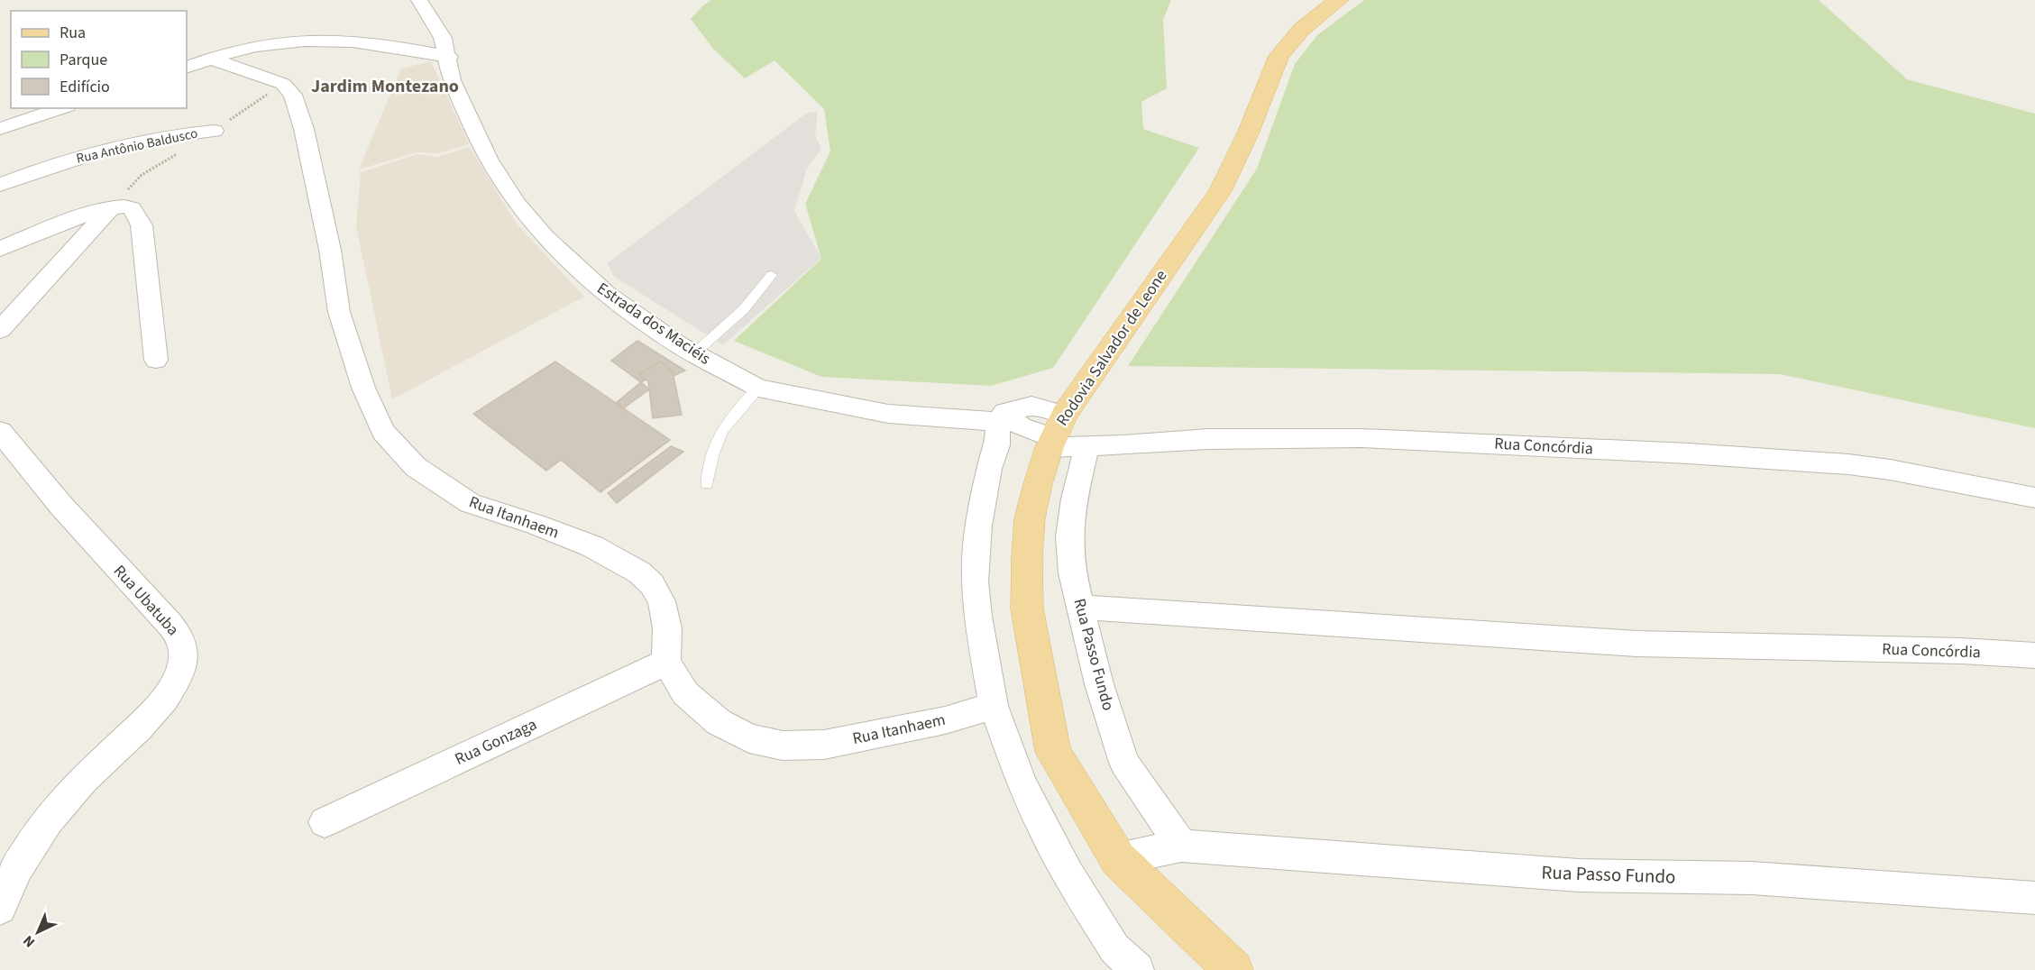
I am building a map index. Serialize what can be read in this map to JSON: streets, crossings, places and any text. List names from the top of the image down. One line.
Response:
{"streets":{"main road":["Rodovia Salvador de Leone"],"street":["Rua Antônio Baldusco","Estrada dos Maciéis","Rua Concórdia","Rua Itanhaem","Rua Ubatuba","Rua Passo Fundo","Rua Gonzaga"]},"crossings":[["Rodovia Salvador de Leone","Rua Concórdia"],["Rodovia Salvador de Leone","Rua Passo Fundo"],["Rua Concórdia","Rua Passo Fundo"],["Rua Itanhaem","Rua Gonzaga"]],"districts":["Jardim Montezano"],"legend":["Rua","Parque","Edifício"],"north":"bottom left"}
